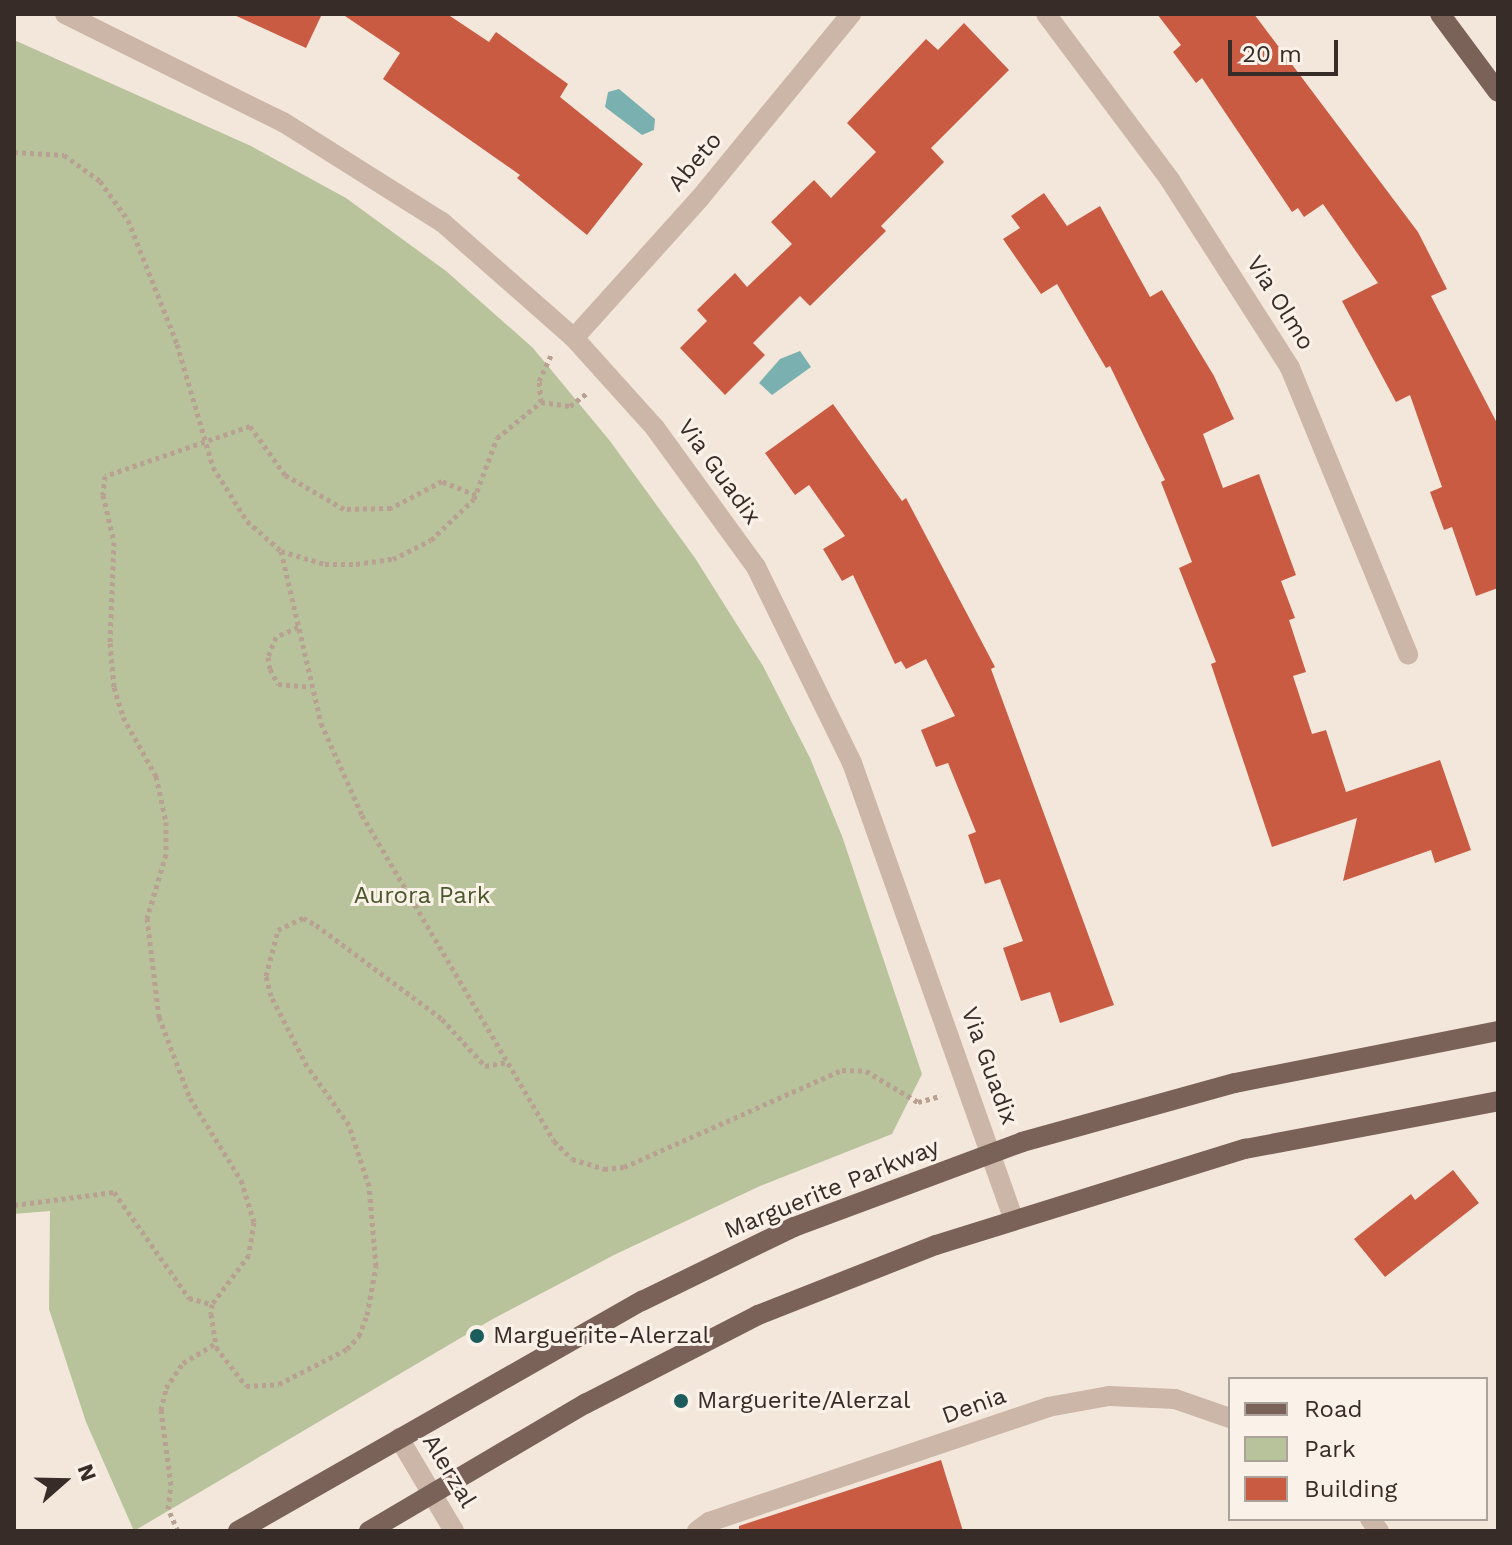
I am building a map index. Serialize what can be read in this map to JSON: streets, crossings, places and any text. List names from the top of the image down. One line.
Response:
{"streets":{"main road":["Marguerite Parkway"],"street":["Abeto","Via Olmo","Via Guadix","Denia","Alerzal"]},"crossings":[["Abeto","Via Guadix"],["Via Guadix","Marguerite Parkway"],["Marguerite Parkway","Alerzal"]],"parks":["Aurora Park"],"places":["Marguerite-Alerzal","Marguerite/Alerzal"],"legend":["Road","Park","Building"],"scale_bar":"20 m","north":"right"}
